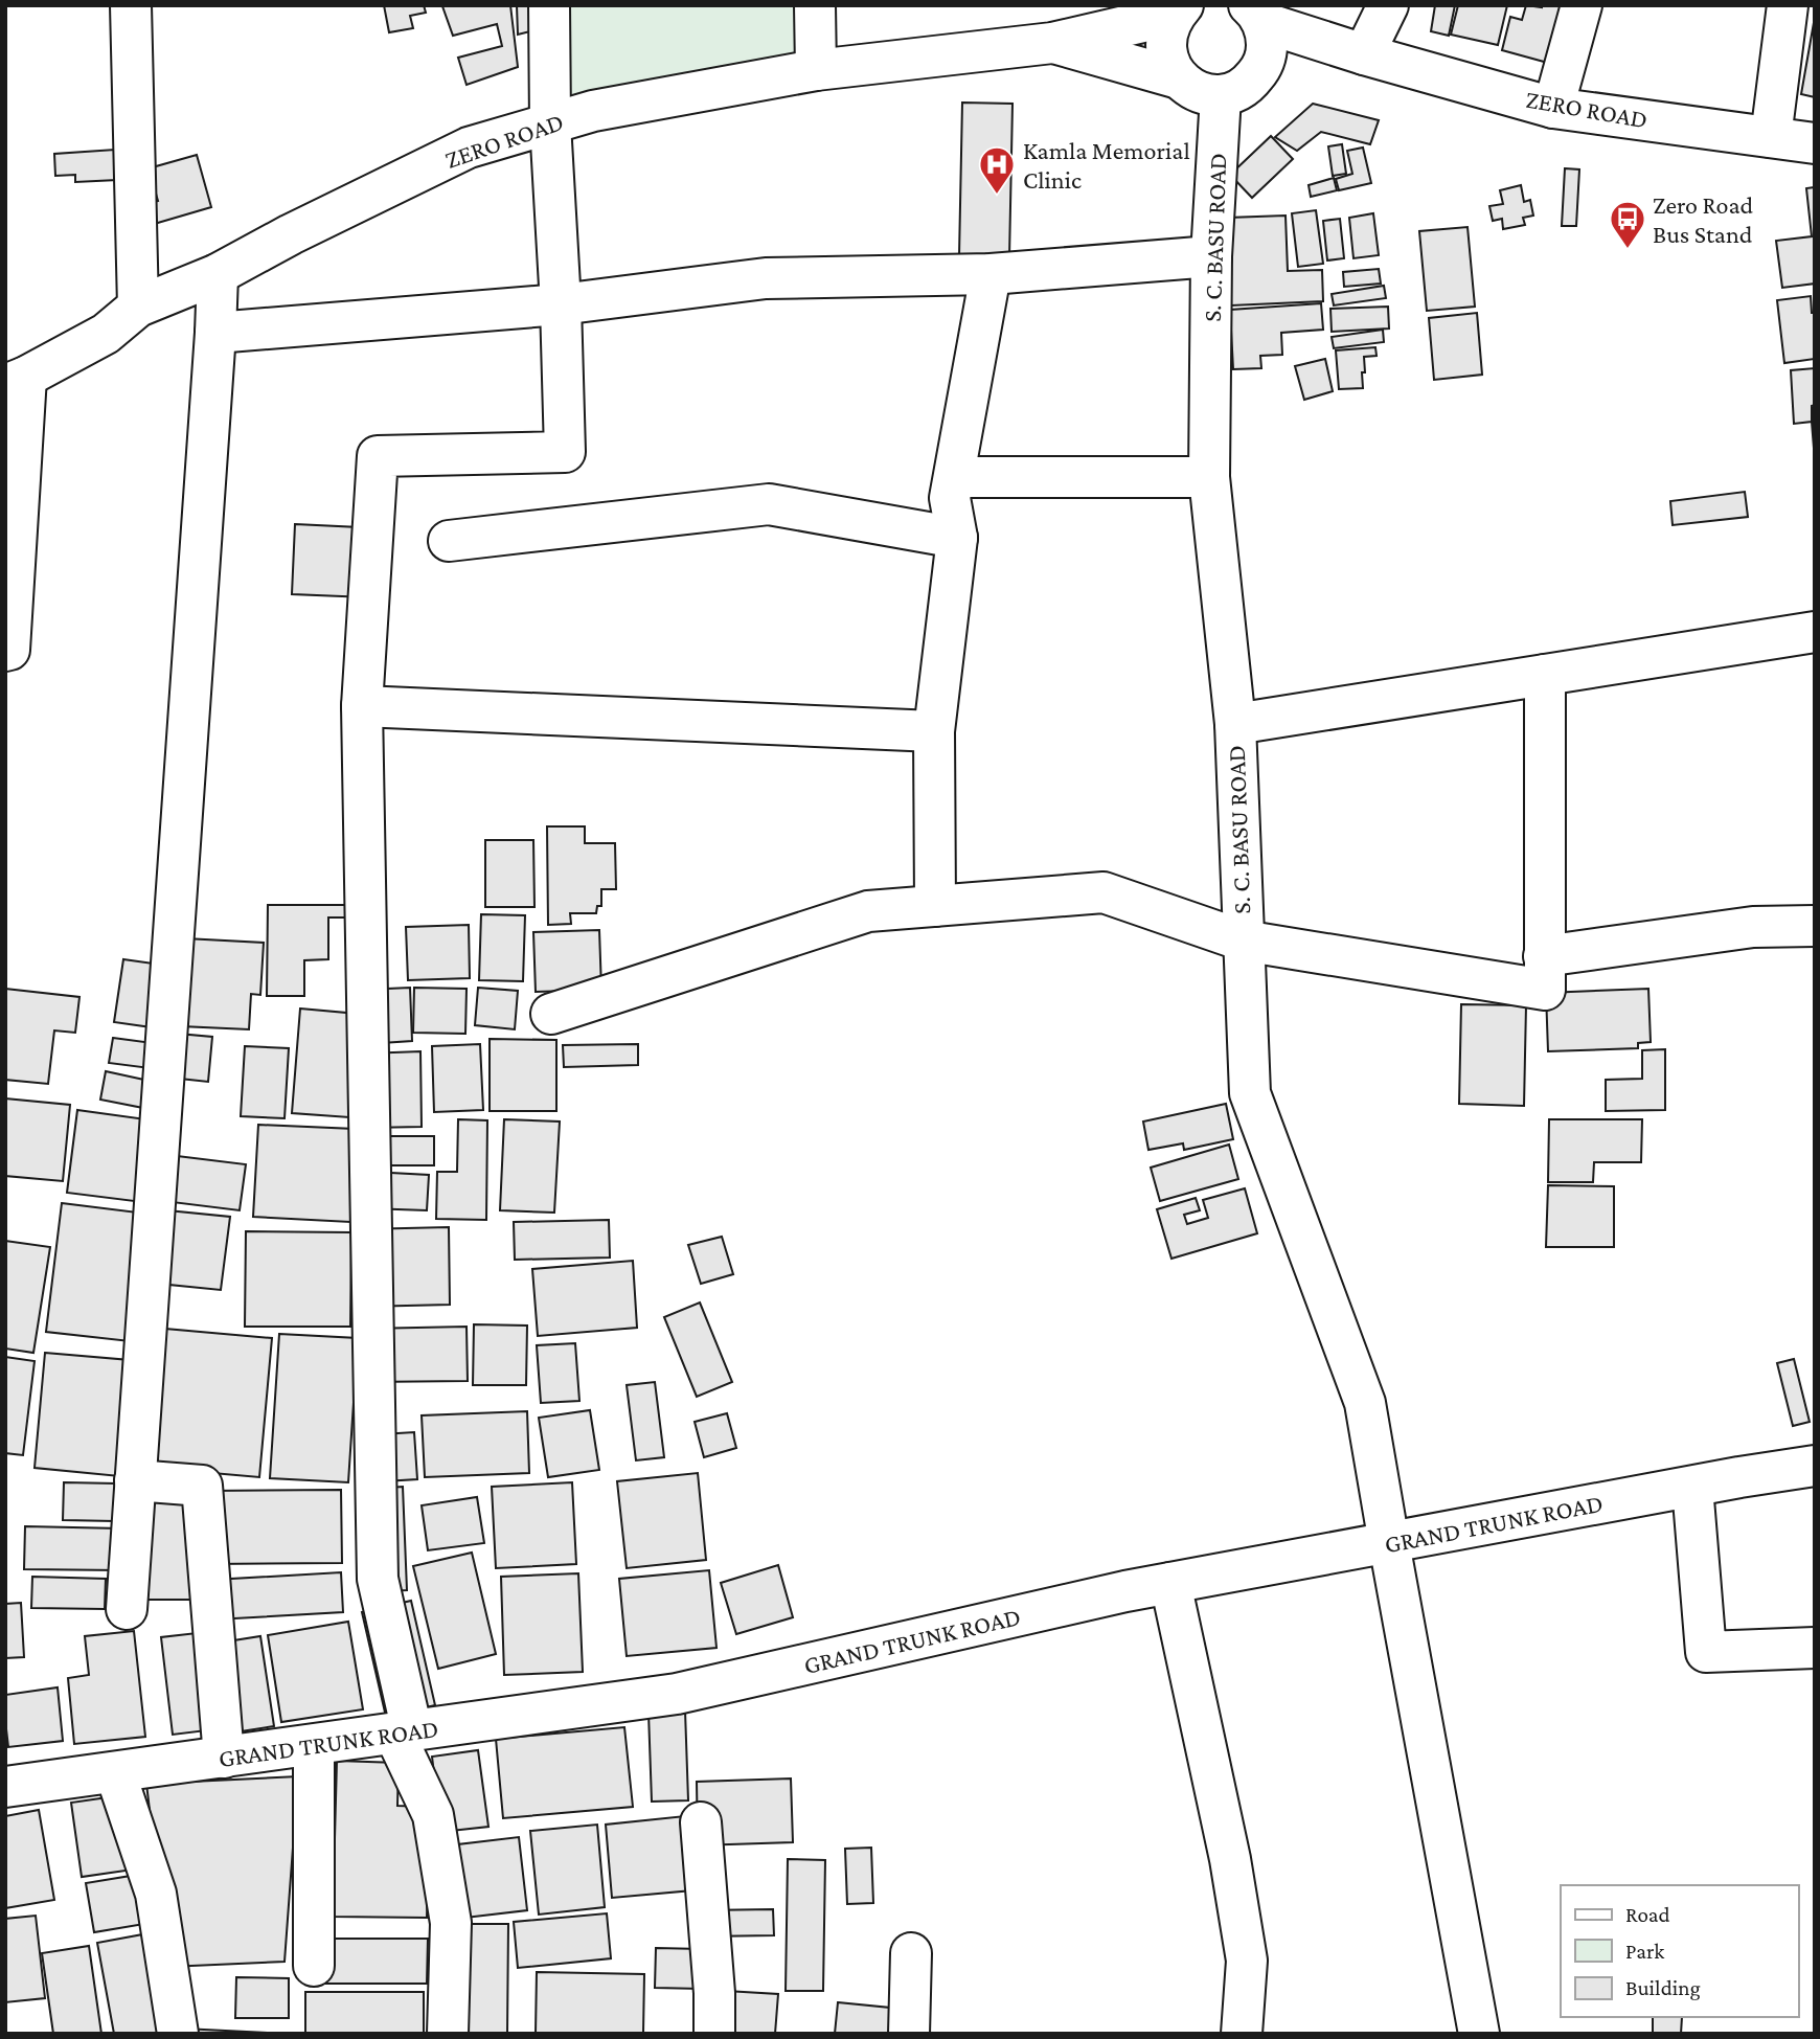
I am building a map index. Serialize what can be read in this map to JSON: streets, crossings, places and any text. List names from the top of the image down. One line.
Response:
{"streets":{"street":["ZERO ROAD","S. C. BASU ROAD","GRAND TRUNK ROAD"]},"crossings":[["ZERO ROAD","S. C. BASU ROAD"],["S. C. BASU ROAD","GRAND TRUNK ROAD"]],"places":{"hospital":["Kamla Memorial Clinic"],"bus stop":["Zero Road Bus Stand"]},"legend":["Road","Park","Building"]}
